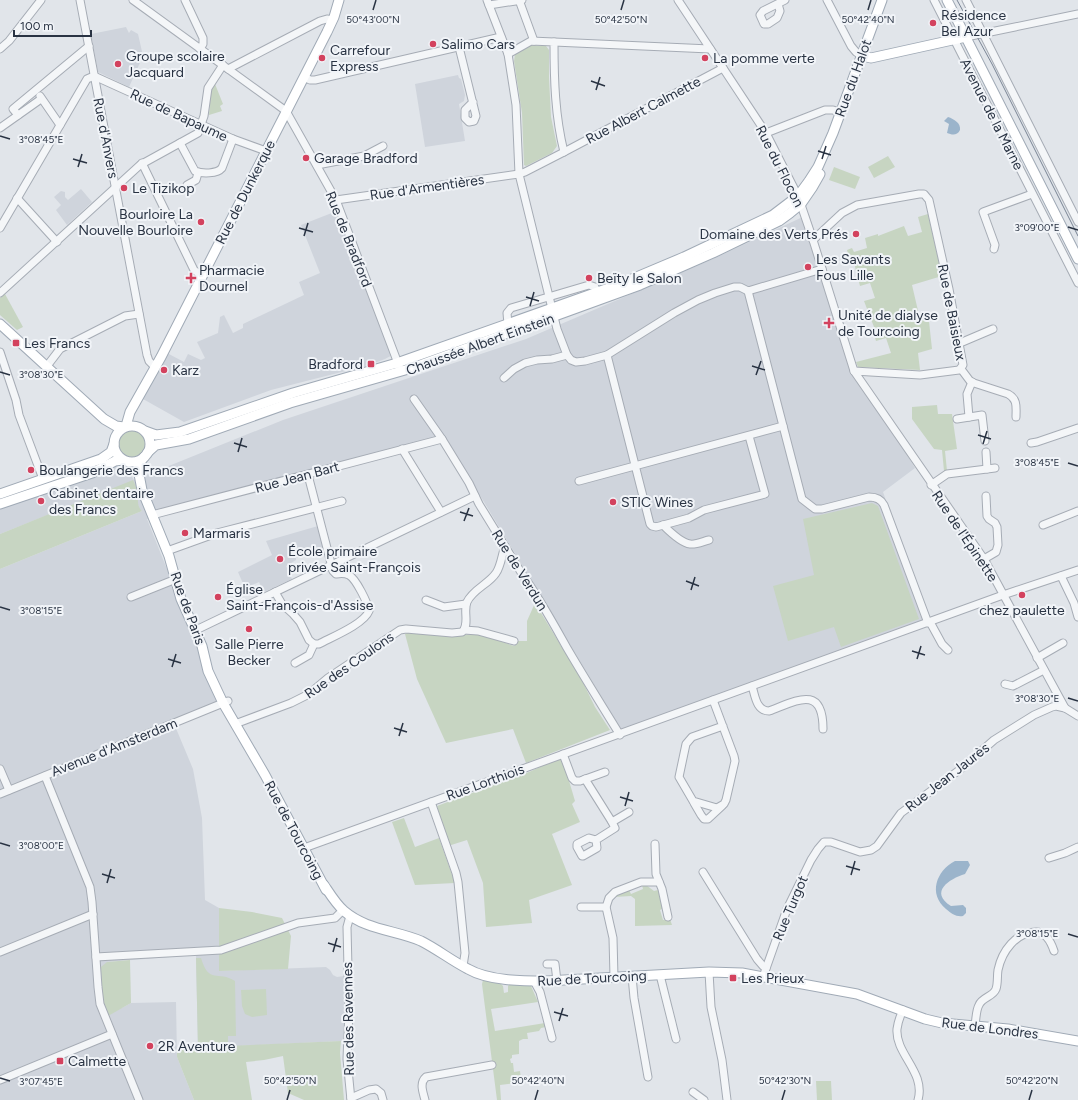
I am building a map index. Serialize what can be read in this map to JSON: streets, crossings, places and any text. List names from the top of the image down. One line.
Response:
{"streets":{"main road":["Rue du Halot","Avenue de la Marne","Rue de Dunkerque","Chaussée Albert Einstein","Rue de Paris","Rue de Tourcoing","Rue de Londres"],"street":["Rue Albert Calmette","Rue de Bapaume","Rue d'Anvers","Rue du Flocon","Rue d'Armentières","Rue de Bradford","Rue de Baisieux","Rue Jean Bart","Rue de l'Épinette","Rue de Verdun","Rue des Coulons","Avenue d'Amsterdam","Rue Jean Jaurès","Rue Lorthiois","Rue Turgot","Rue des Ravennes"]},"crossings":[["Rue du Halot","Rue du Flocon"],["Rue du Halot","Chaussée Albert Einstein"],["Rue Albert Calmette","Rue du Flocon"],["Rue Albert Calmette","Rue d'Armentières"],["Rue de Bapaume","Rue d'Anvers"],["Rue de Bapaume","Rue de Dunkerque"],["Rue d'Anvers","Rue de Dunkerque"],["Rue du Flocon","Rue de Baisieux"],["Rue du Flocon","Chaussée Albert Einstein"],["Rue du Flocon","Rue de l'Épinette"],["Rue d'Armentières","Rue de Bradford"],["Rue de Dunkerque","Rue de Bradford"],["Rue de Dunkerque","Chaussée Albert Einstein"],["Rue de Dunkerque","Rue de Paris"],["Rue de Bradford","Chaussée Albert Einstein"],["Rue de Baisieux","Rue de l'Épinette"],["Chaussée Albert Einstein","Rue de Paris"],["Rue Jean Bart","Rue de Verdun"],["Rue Jean Bart","Rue de Paris"],["Rue de l'Épinette","Rue Jean Jaurès"],["Rue de l'Épinette","Rue Lorthiois"],["Rue de Verdun","Rue Lorthiois"],["Rue de Paris","Rue des Coulons"],["Rue de Paris","Avenue d'Amsterdam"],["Rue de Paris","Rue de Tourcoing"],["Rue des Coulons","Rue de Tourcoing"],["Rue Jean Jaurès","Rue Turgot"],["Rue Lorthiois","Rue de Tourcoing"],["Rue de Tourcoing","Rue Turgot"],["Rue de Tourcoing","Rue des Ravennes"],["Rue de Tourcoing","Rue de Londres"],["Rue Turgot","Rue de Londres"]],"places":{"other":["Résidence Bel Azur","Salimo Cars","Carrefour Express","La pomme verte","Groupe scolaire Jacquard","Garage Bradford","Le Tizikop","Bourloire La Nouvelle Bourloire","Domaine des Verts Prés","Les Savants Fous Lille","Beïty le Salon","Karz","Boulangerie des Francs","Cabinet dentaire des Francs","STIC Wines","Marmaris","École primaire privée Saint-François","chez paulette","Église Saint-François-d'Assise","Salle Pierre Becker","2R Aventure"],"health":["Pharmacie Dournel","Unité de dialyse de Tourcoing"],"transit":["Les Francs","Bradford","Les Prieux","Calmette"]},"scale_bar":"100 m","coordinates":["50°43'00\"N","50°42'50\"N","50°42'40\"N","3°08'45\"E","3°09'00\"E","3°08'30\"E","3°08'15\"E","3°08'00\"E","50°42'30\"N","50°42'20\"N","3°07'45\"E"]}
